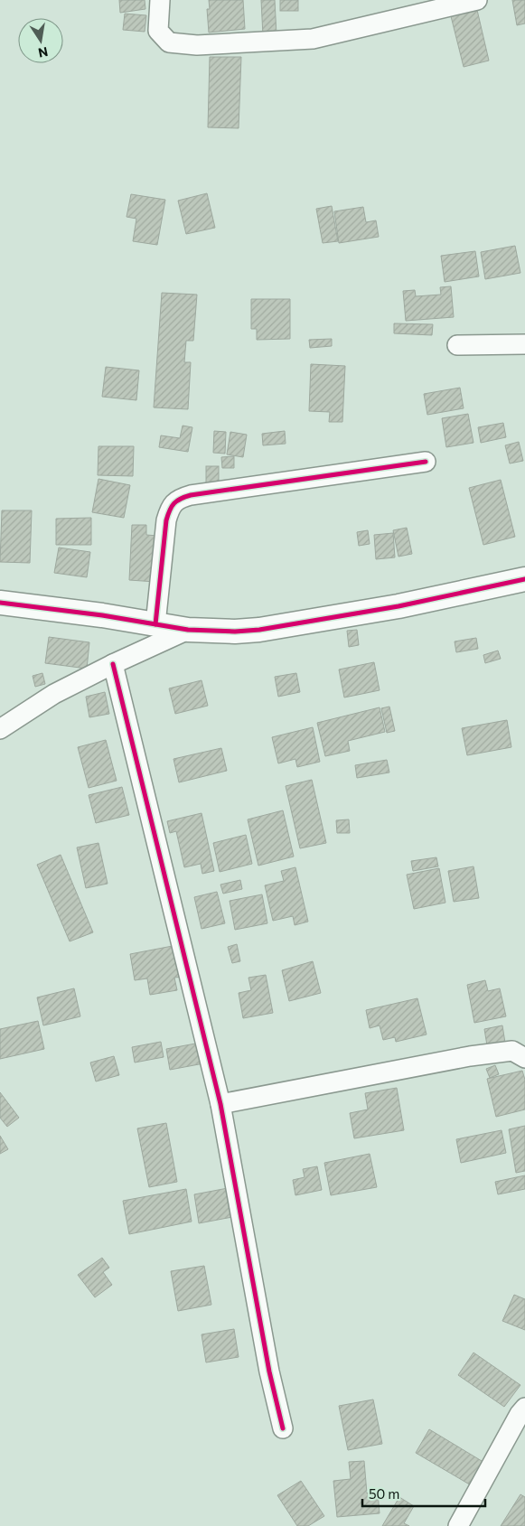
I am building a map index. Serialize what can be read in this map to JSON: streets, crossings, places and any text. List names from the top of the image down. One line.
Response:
{"scale_bar":"50 m","north":"bottom"}
